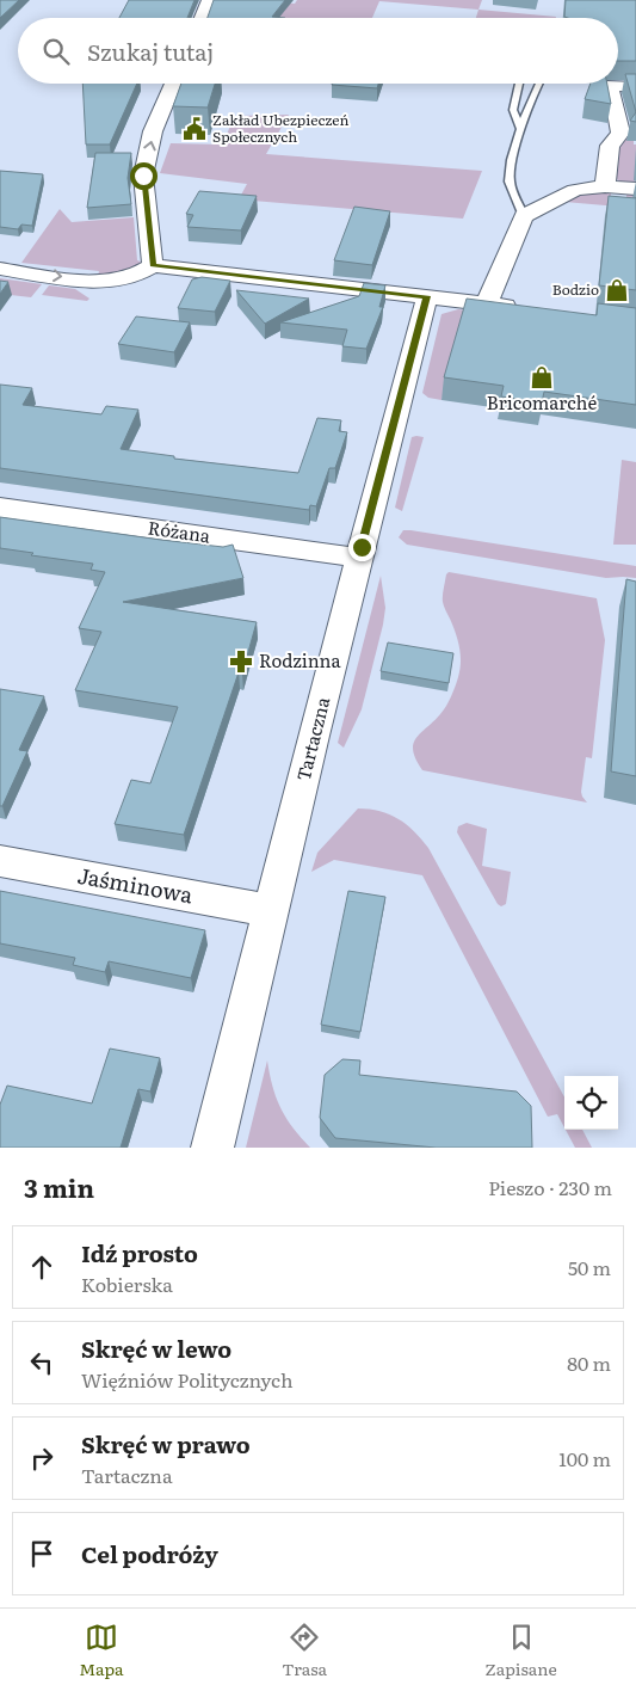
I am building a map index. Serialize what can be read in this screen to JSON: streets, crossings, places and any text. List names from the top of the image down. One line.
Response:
{"streets":{"street":["Różana","Tartaczna","Jaśminowa"]},"crossings":[["Różana","Tartaczna"],["Tartaczna","Jaśminowa"]],"places":{"public building":["Zakład Ubezpieczeń Społecznych"],"shop":["Bodzio","Bricomarché"],"pharmacy":["Rodzinna"]},"page":{"search":"Szukaj tutaj","heading":["3 min","Pieszo · 230 m"],"list":[["Idź prosto","Kobierska","50 m"],["Skręć w lewo","Więźniów Politycznych","80 m"],["Skręć w prawo","Tartaczna","100 m"],"Cel podróży"],"nav":["Mapa","Trasa","Zapisane"]}}
